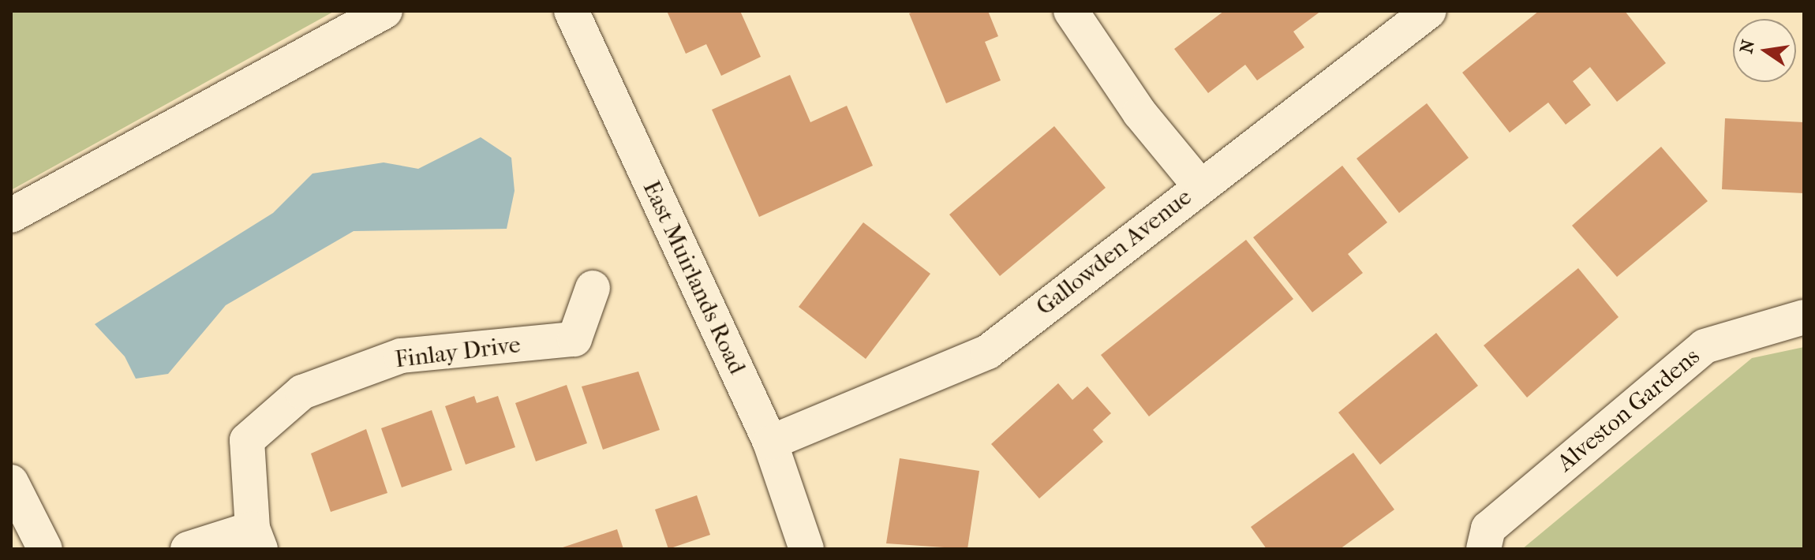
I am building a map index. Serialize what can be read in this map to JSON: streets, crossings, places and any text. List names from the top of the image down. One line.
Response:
{"streets":{"street":["Gallowden Avenue","East Muirlands Road","Finlay Drive","Alveston Gardens"]},"crossings":[["Gallowden Avenue","East Muirlands Road"]],"north":"left"}
